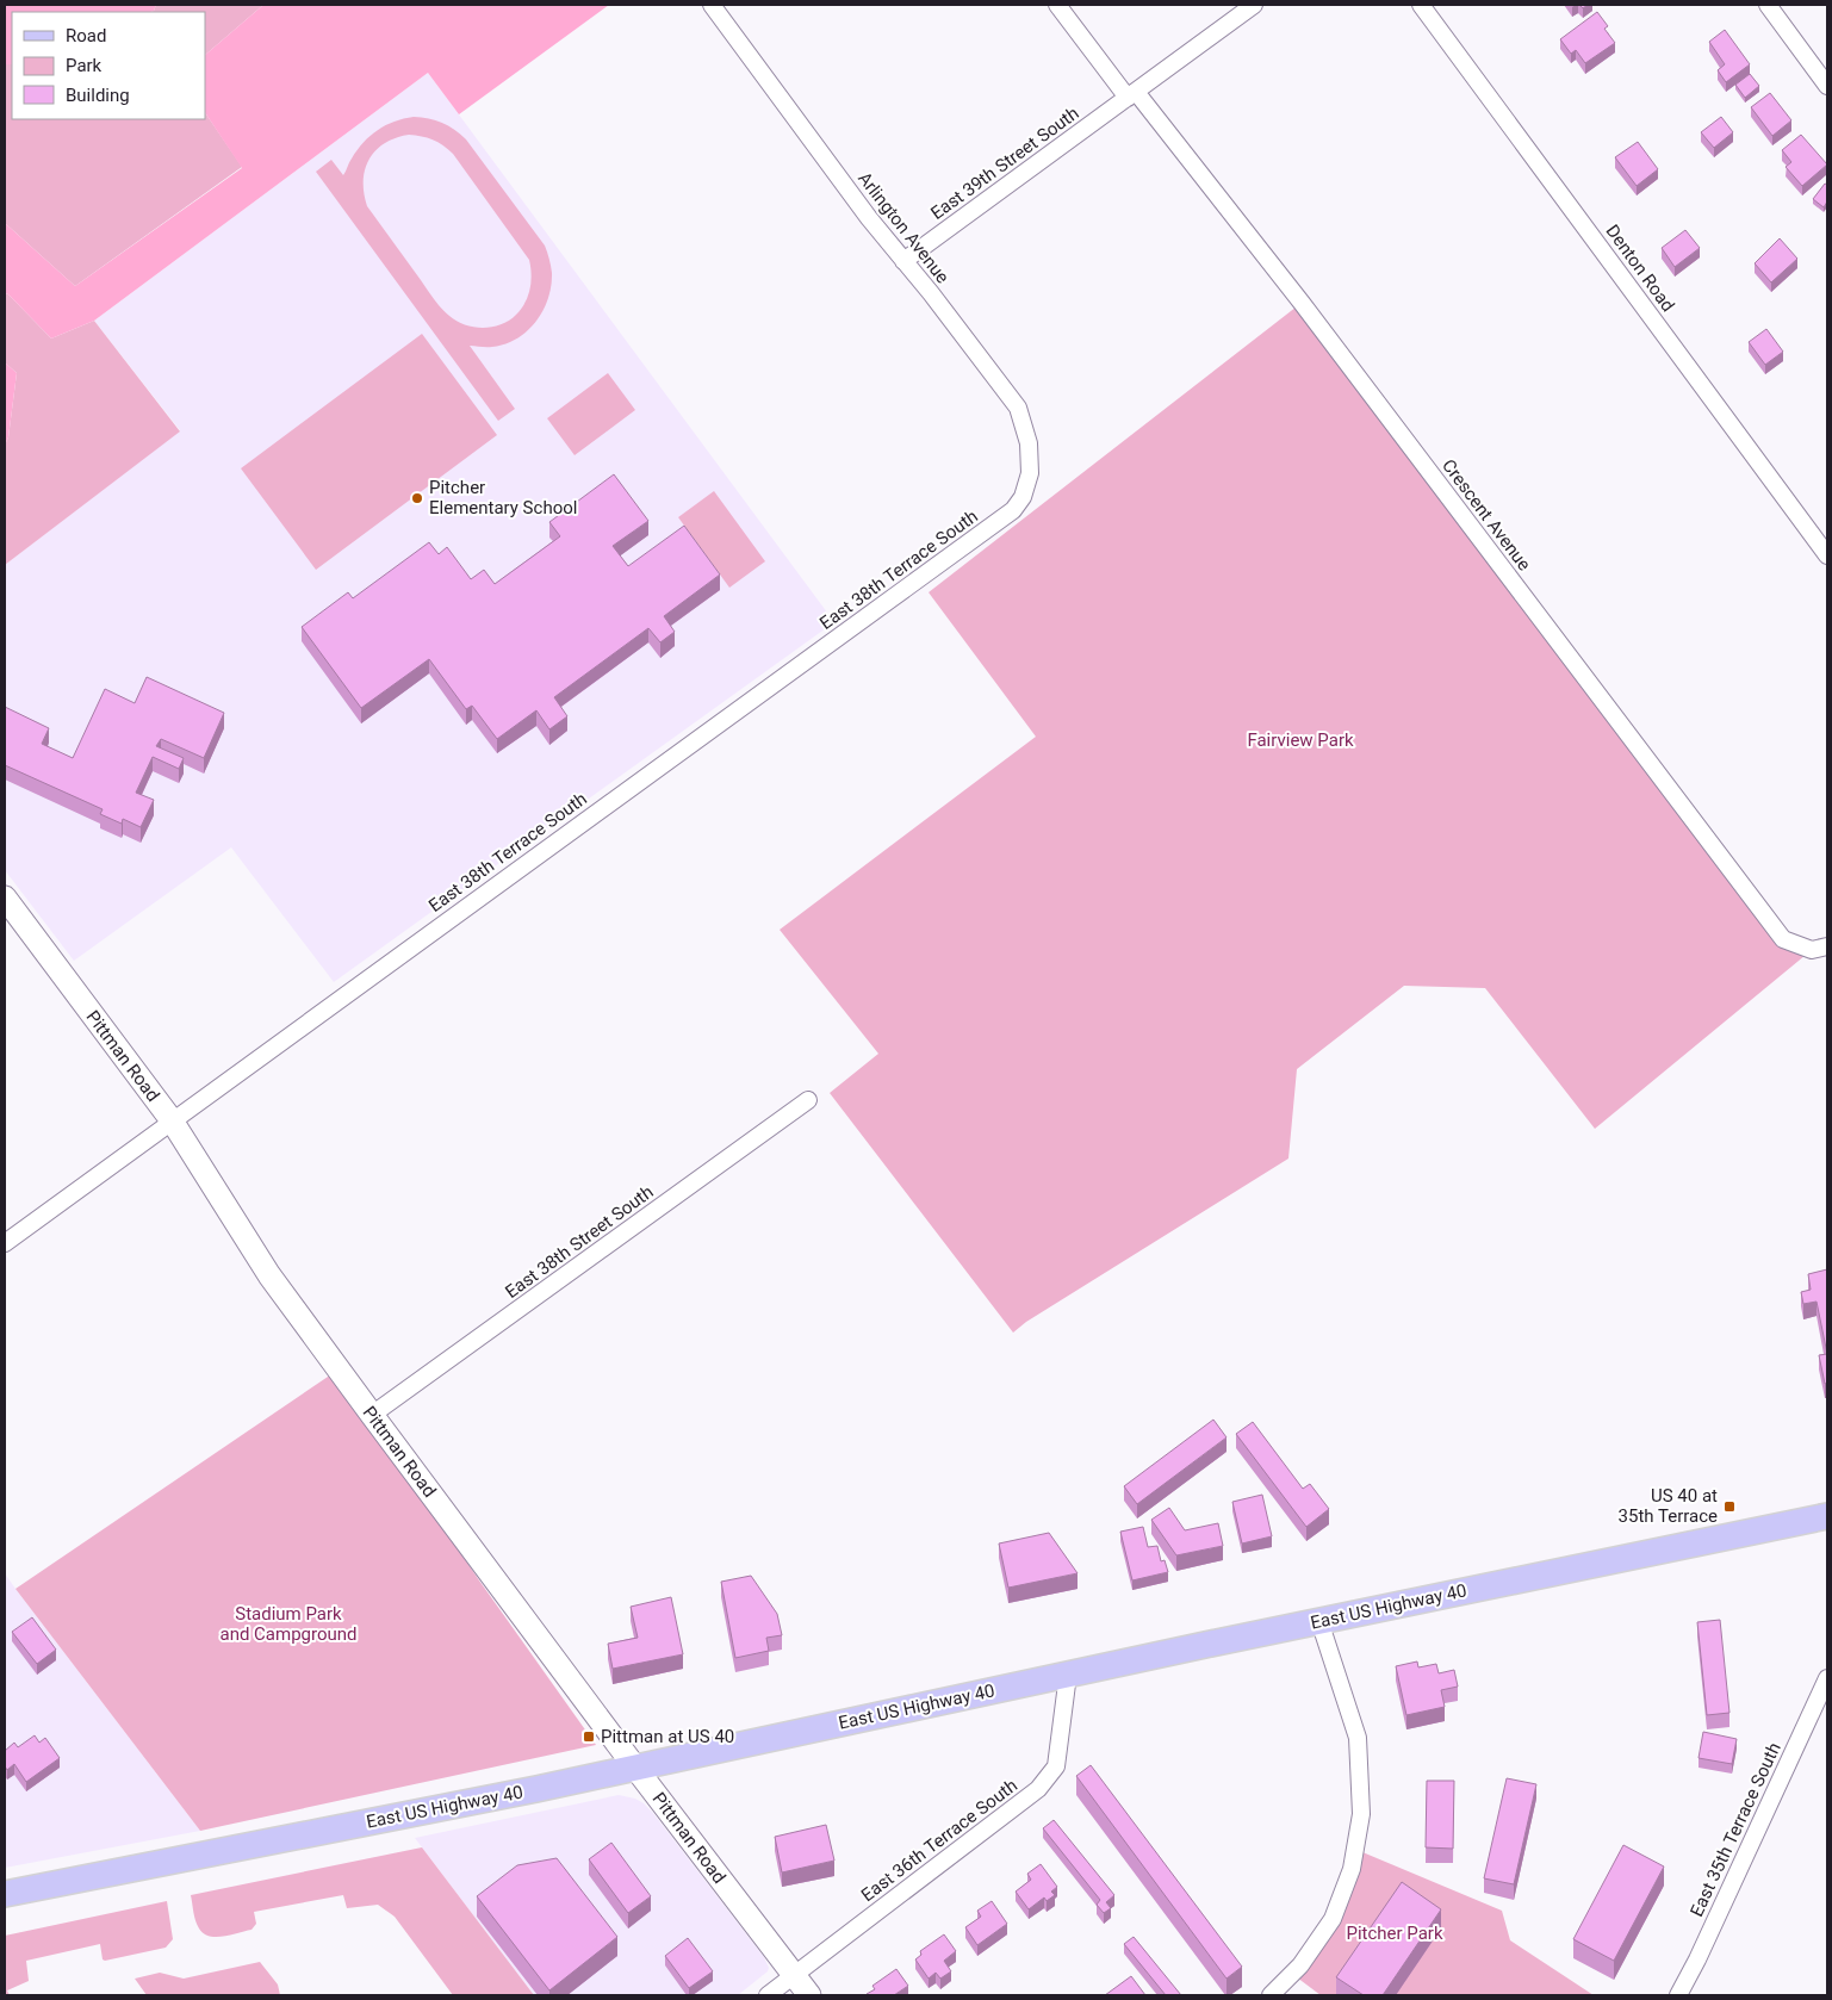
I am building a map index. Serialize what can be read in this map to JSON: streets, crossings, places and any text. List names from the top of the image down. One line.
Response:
{"streets":{"main road":["East US Highway 40"],"street":["East 39th Street South","Arlington Avenue","Denton Road","Crescent Avenue","East 38th Terrace South","Pittman Road","East 38th Street South","East 35th Terrace South","East 36th Terrace South"]},"crossings":[["East 39th Street South","Arlington Avenue"],["East 39th Street South","Crescent Avenue"],["Arlington Avenue","East 38th Terrace South"],["East 38th Terrace South","Pittman Road"],["Pittman Road","East 38th Street South"],["Pittman Road","East US Highway 40"],["Pittman Road","East 36th Terrace South"],["East US Highway 40","East 36th Terrace South"]],"parks":["Fairview Park","Stadium Park and Campground","Pitcher Park"],"places":{"other":["Pitcher Elementary School"],"transit":["US 40 at 35th Terrace","Pittman at US 40"]},"legend":["Road","Park","Building"]}
